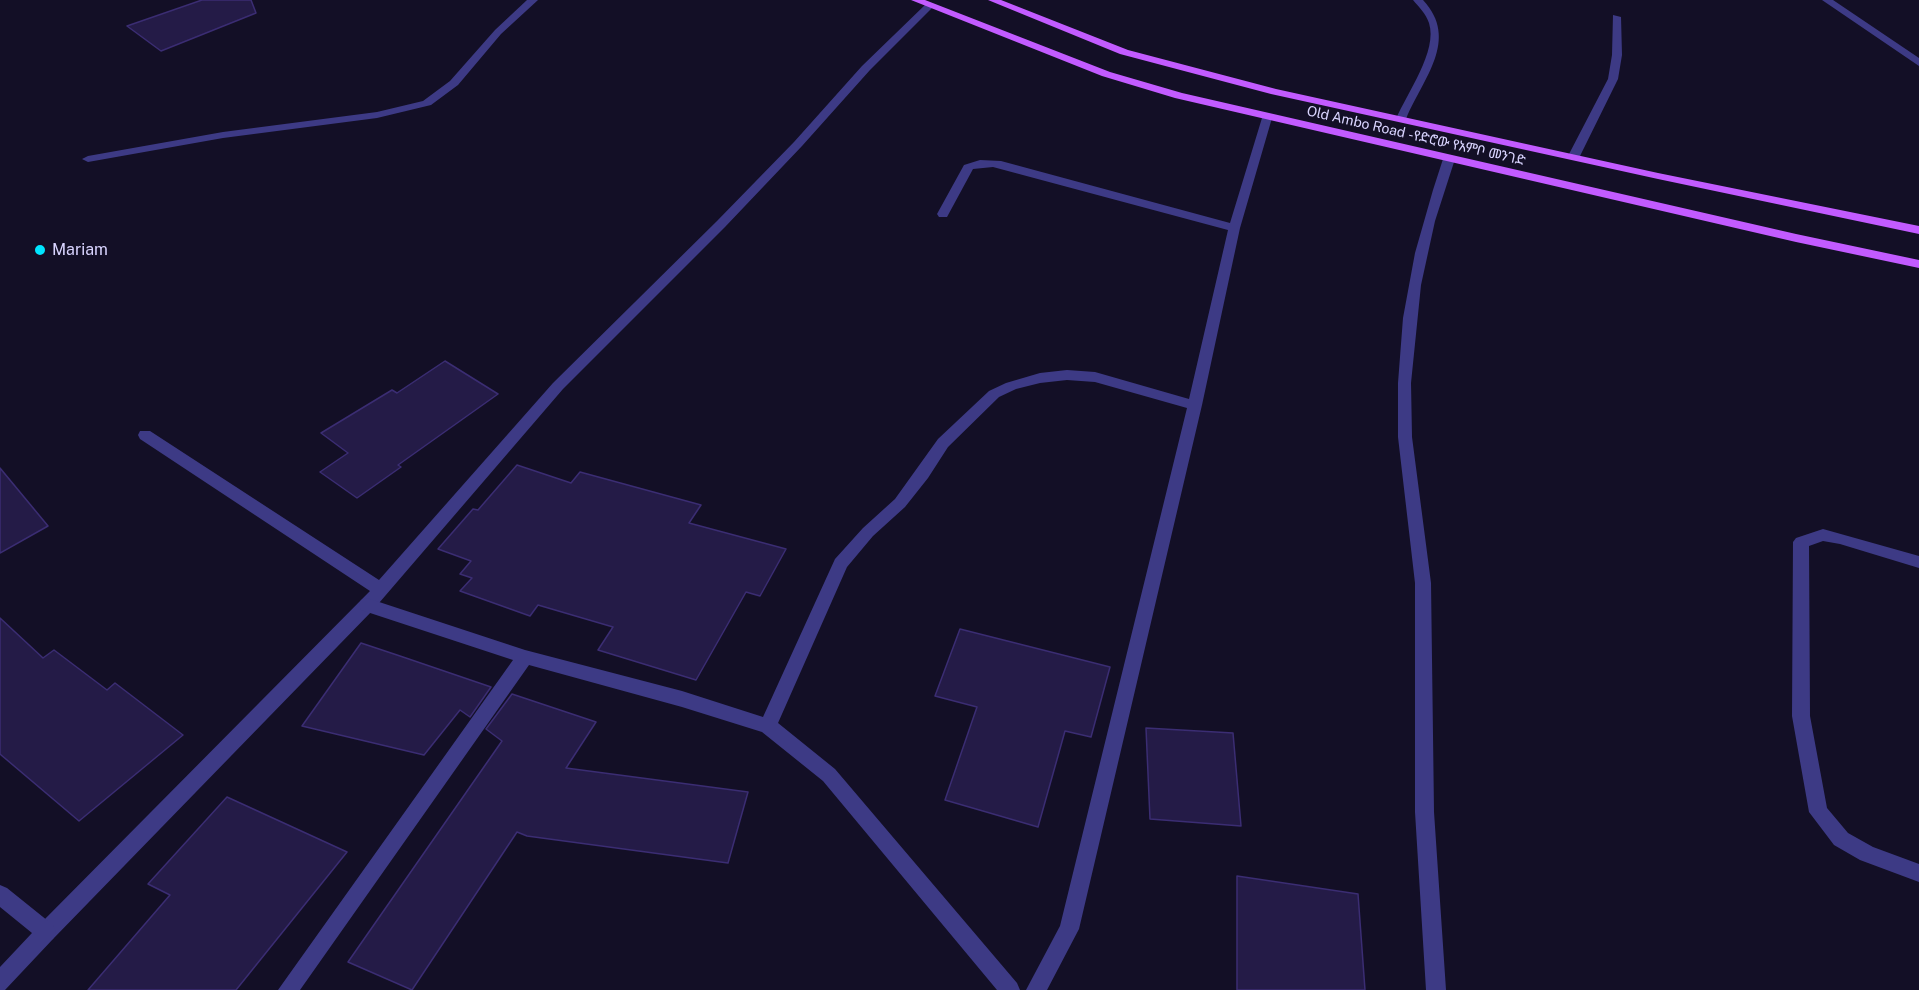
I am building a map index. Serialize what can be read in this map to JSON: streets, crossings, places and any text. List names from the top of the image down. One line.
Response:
{"streets":{"main road":["Old Ambo Road -የድሮው የአምቦ መንገድ"]},"places":["Mariam"]}
